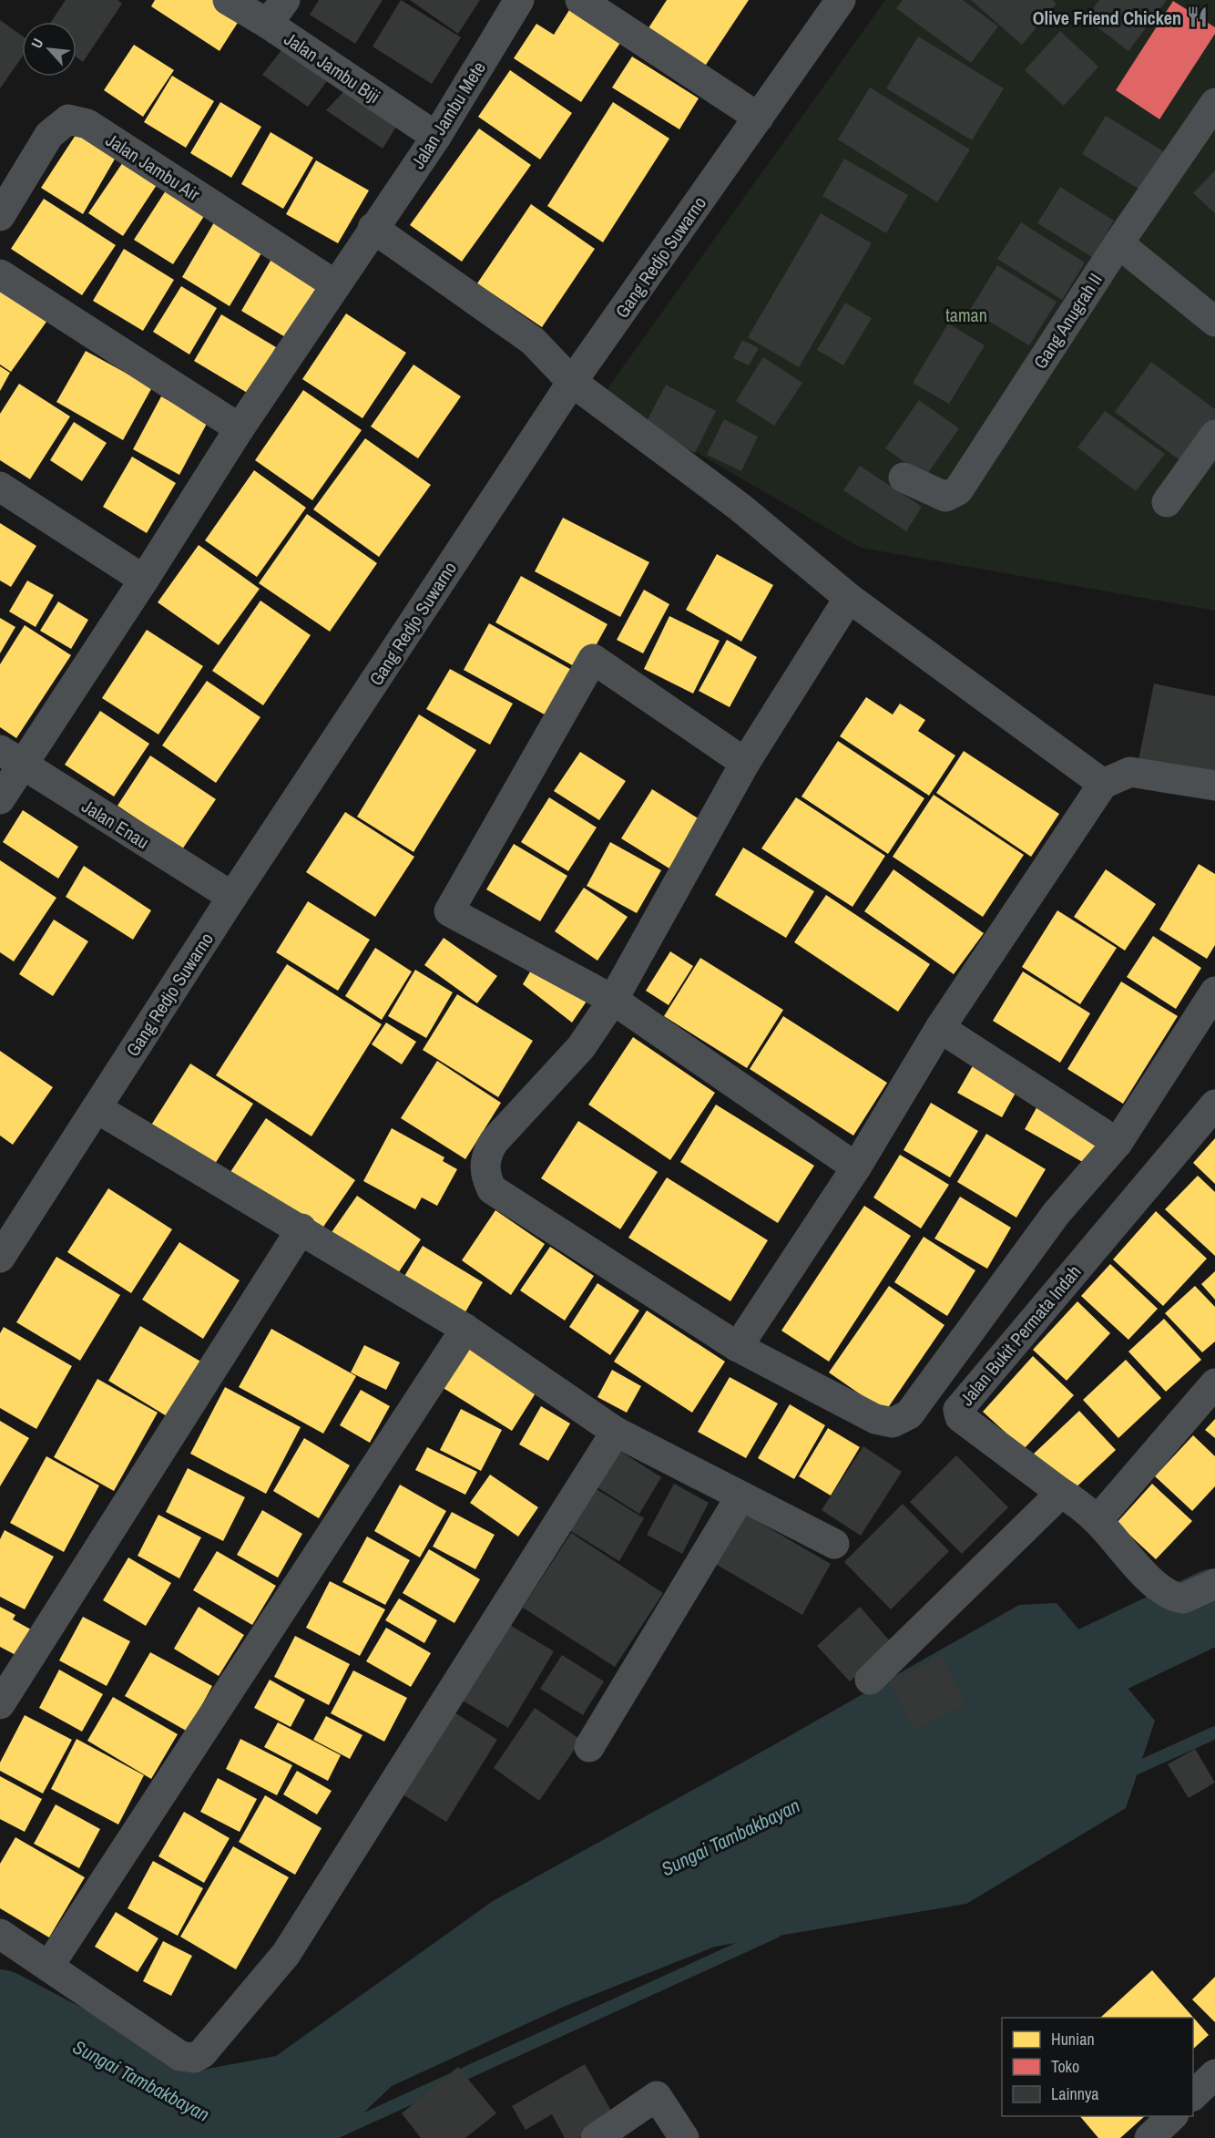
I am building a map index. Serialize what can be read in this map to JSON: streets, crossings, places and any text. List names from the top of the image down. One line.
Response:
{"streets":{"street":["Jalan Jambu Biji","Jalan Jambu Mete","Jalan Jambu Air","Gang Redjo Suwarno","Gang Anugrah II","Jalan Enau","Jalan Bukit Permata Indah"]},"crossings":[["Jalan Jambu Biji","Jalan Jambu Mete"],["Jalan Jambu Mete","Jalan Jambu Air"],["Jalan Jambu Mete","Jalan Enau"],["Gang Redjo Suwarno","Jalan Enau"]],"water":["Sungai Tambakbayan"],"parks":["taman"],"places":{"restaurant":["Olive Friend Chicken"]},"legend":["Hunian","Toko","Lainnya"],"north":"top left"}
